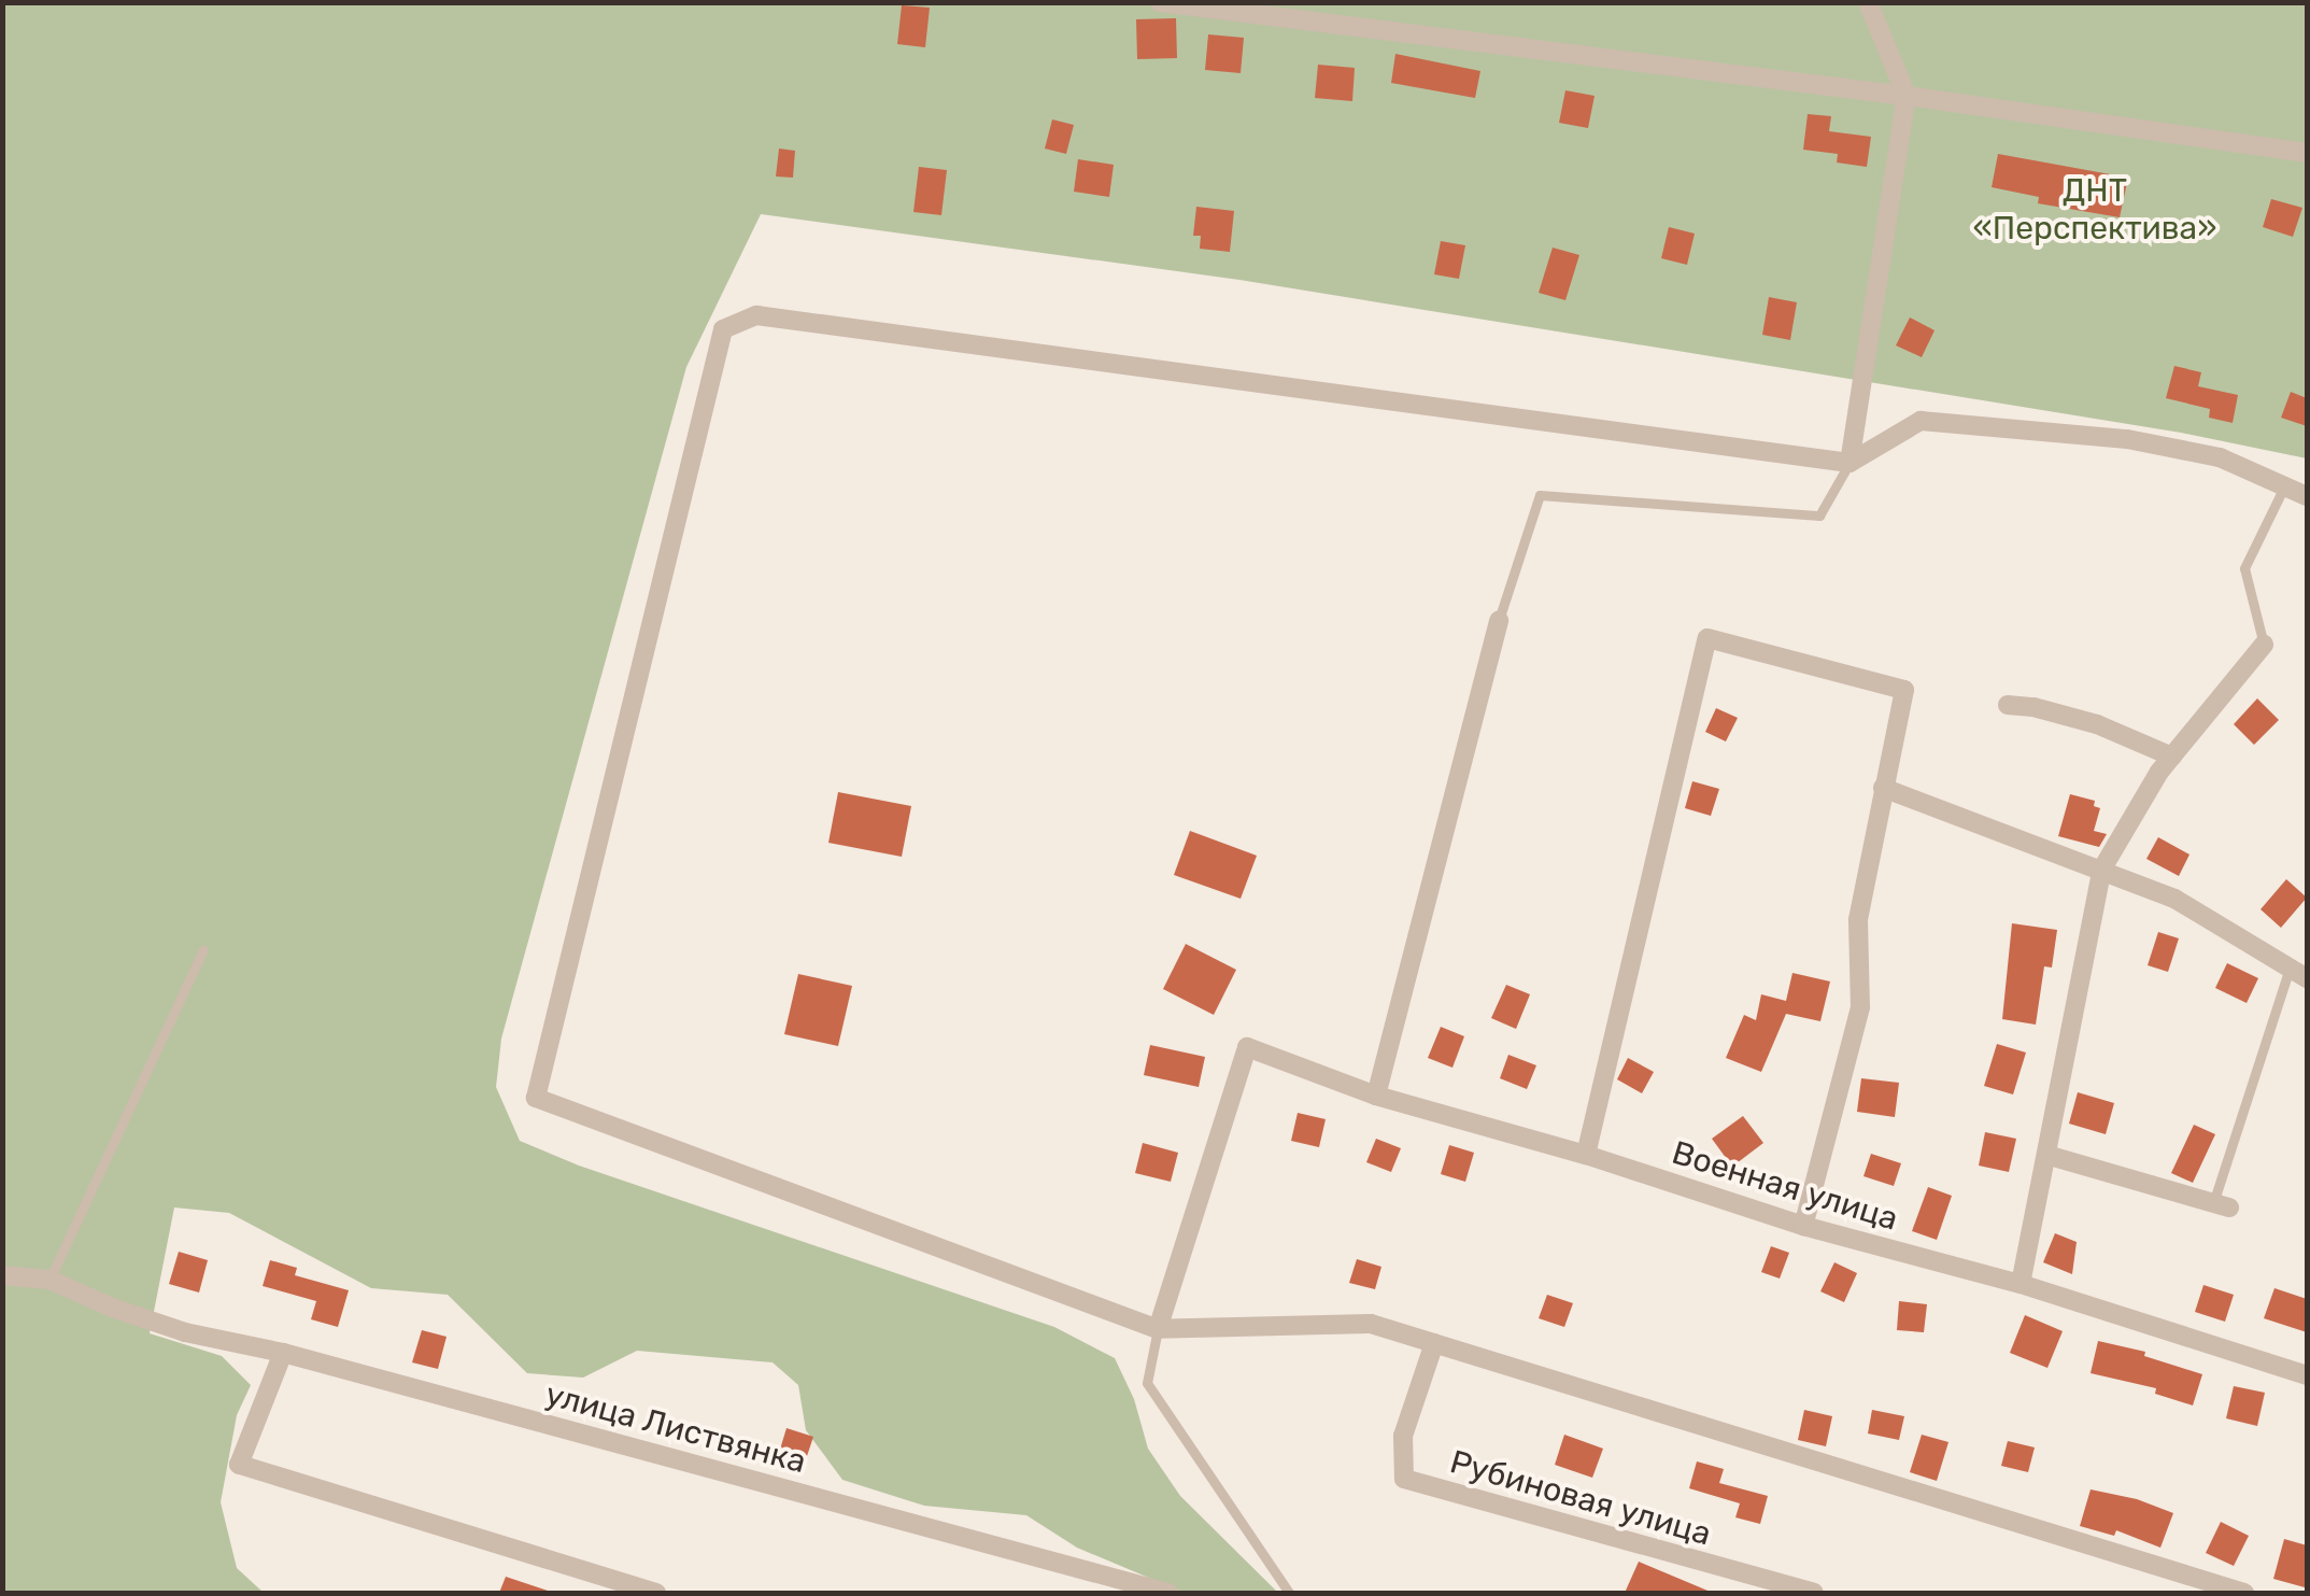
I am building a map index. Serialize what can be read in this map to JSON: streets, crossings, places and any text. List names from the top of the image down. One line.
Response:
{"streets":{"street":["Военная улица","улица Листвянка","Рубиновая улица"]},"parks":["ДНТ «Перспектива»"]}
